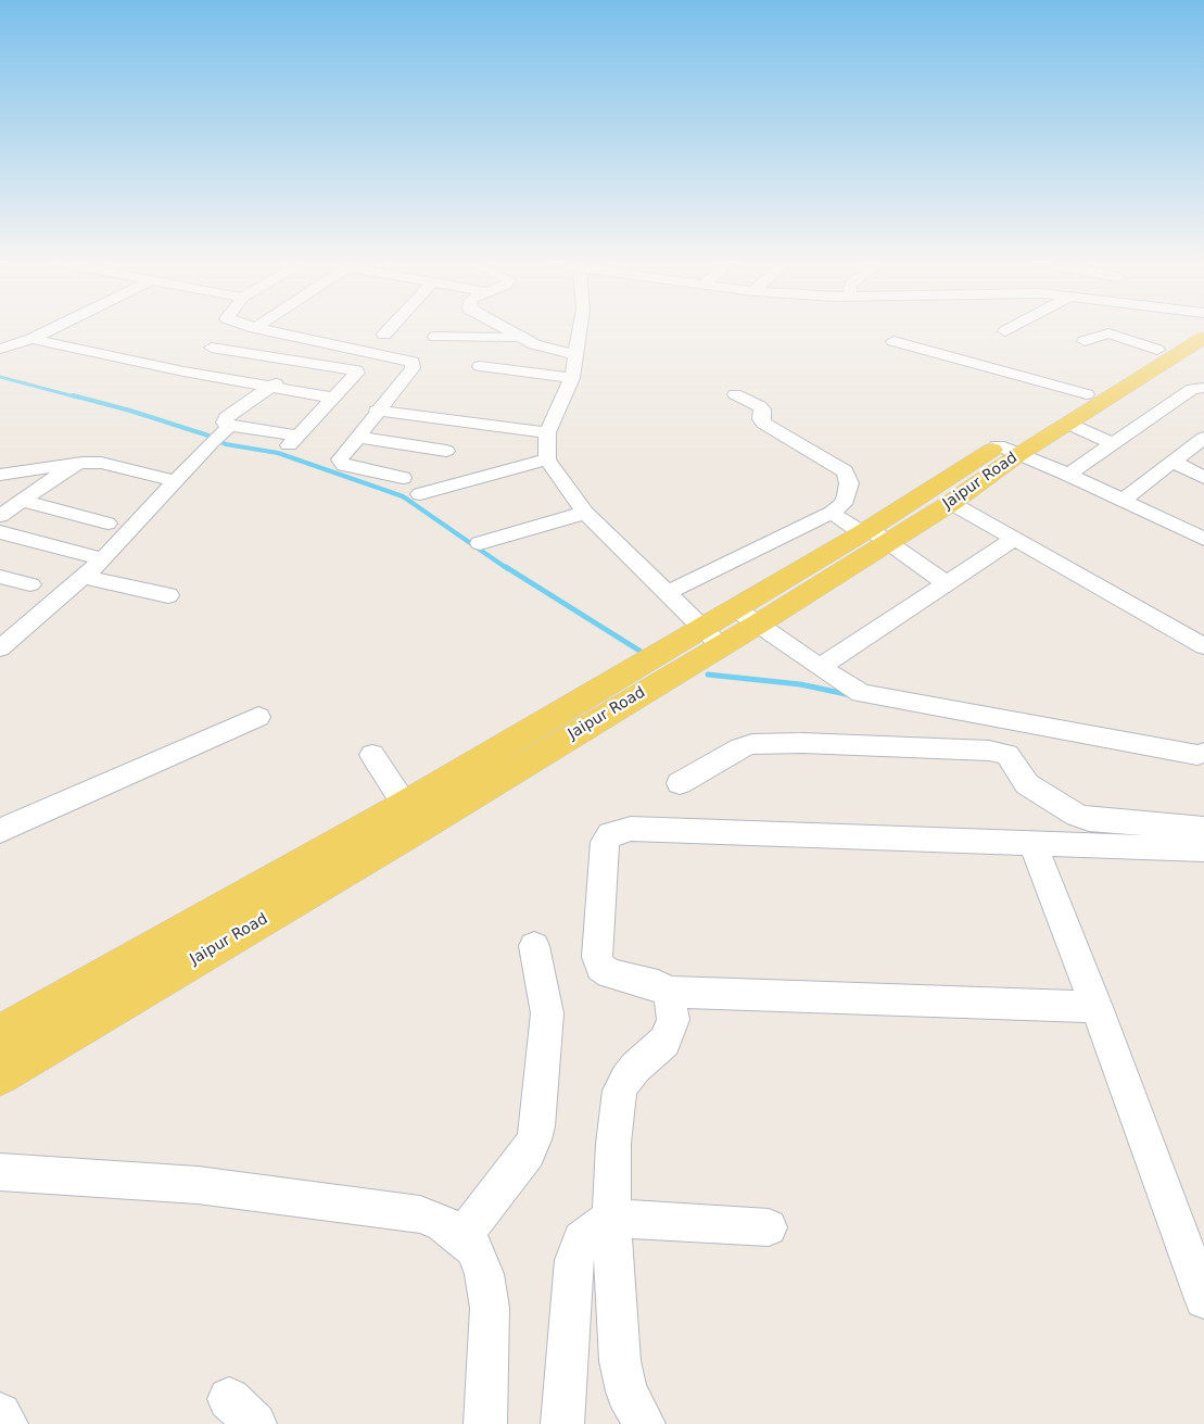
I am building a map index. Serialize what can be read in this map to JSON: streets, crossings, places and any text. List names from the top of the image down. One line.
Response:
{"streets":{"main road":["Jaipur Road"]}}
